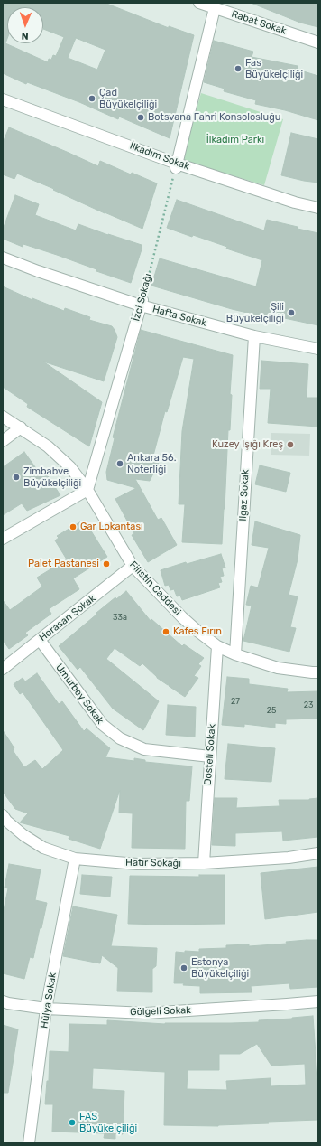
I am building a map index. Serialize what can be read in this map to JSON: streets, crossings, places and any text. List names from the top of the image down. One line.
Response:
{"streets":{"street":["Rabat Sokak","İlkadım Sokak","İzci Sokağı","Hafta Sokak","Ilgaz Sokak","Filistin Caddesi","Horasan Sokak","Umurbey Sokak","Dosteli Sokak","Hatır Sokağı","Hülya Sokak","Gölgeli Sokak"]},"crossings":[["İlkadım Sokak","İzci Sokağı"],["İzci Sokağı","Hafta Sokak"],["İzci Sokağı","Filistin Caddesi"],["Hafta Sokak","Ilgaz Sokak"],["Ilgaz Sokak","Filistin Caddesi"],["Filistin Caddesi","Horasan Sokak"],["Filistin Caddesi","Dosteli Sokak"],["Horasan Sokak","Umurbey Sokak"],["Umurbey Sokak","Dosteli Sokak"],["Dosteli Sokak","Hatır Sokağı"],["Hatır Sokağı","Hülya Sokak"],["Hülya Sokak","Gölgeli Sokak"]],"parks":["İlkadım Parkı"],"places":["Fas Büyükelçiliği","Çad Büyükelçiliği","Botsvana Fahri Konsolosluğu","Şili Büyükelçiliği","Kuzey Işığı Kreş","Ankara 56. Noterliği","Zimbabve Büyükelçiliği","Gar Lokantası","Palet Pastanesi","Kafes Fırın","Estonya Büyükelçiliği","FAS Büyükelçiliği"],"house_numbers":["33a","27","23","25"],"north":"bottom"}
